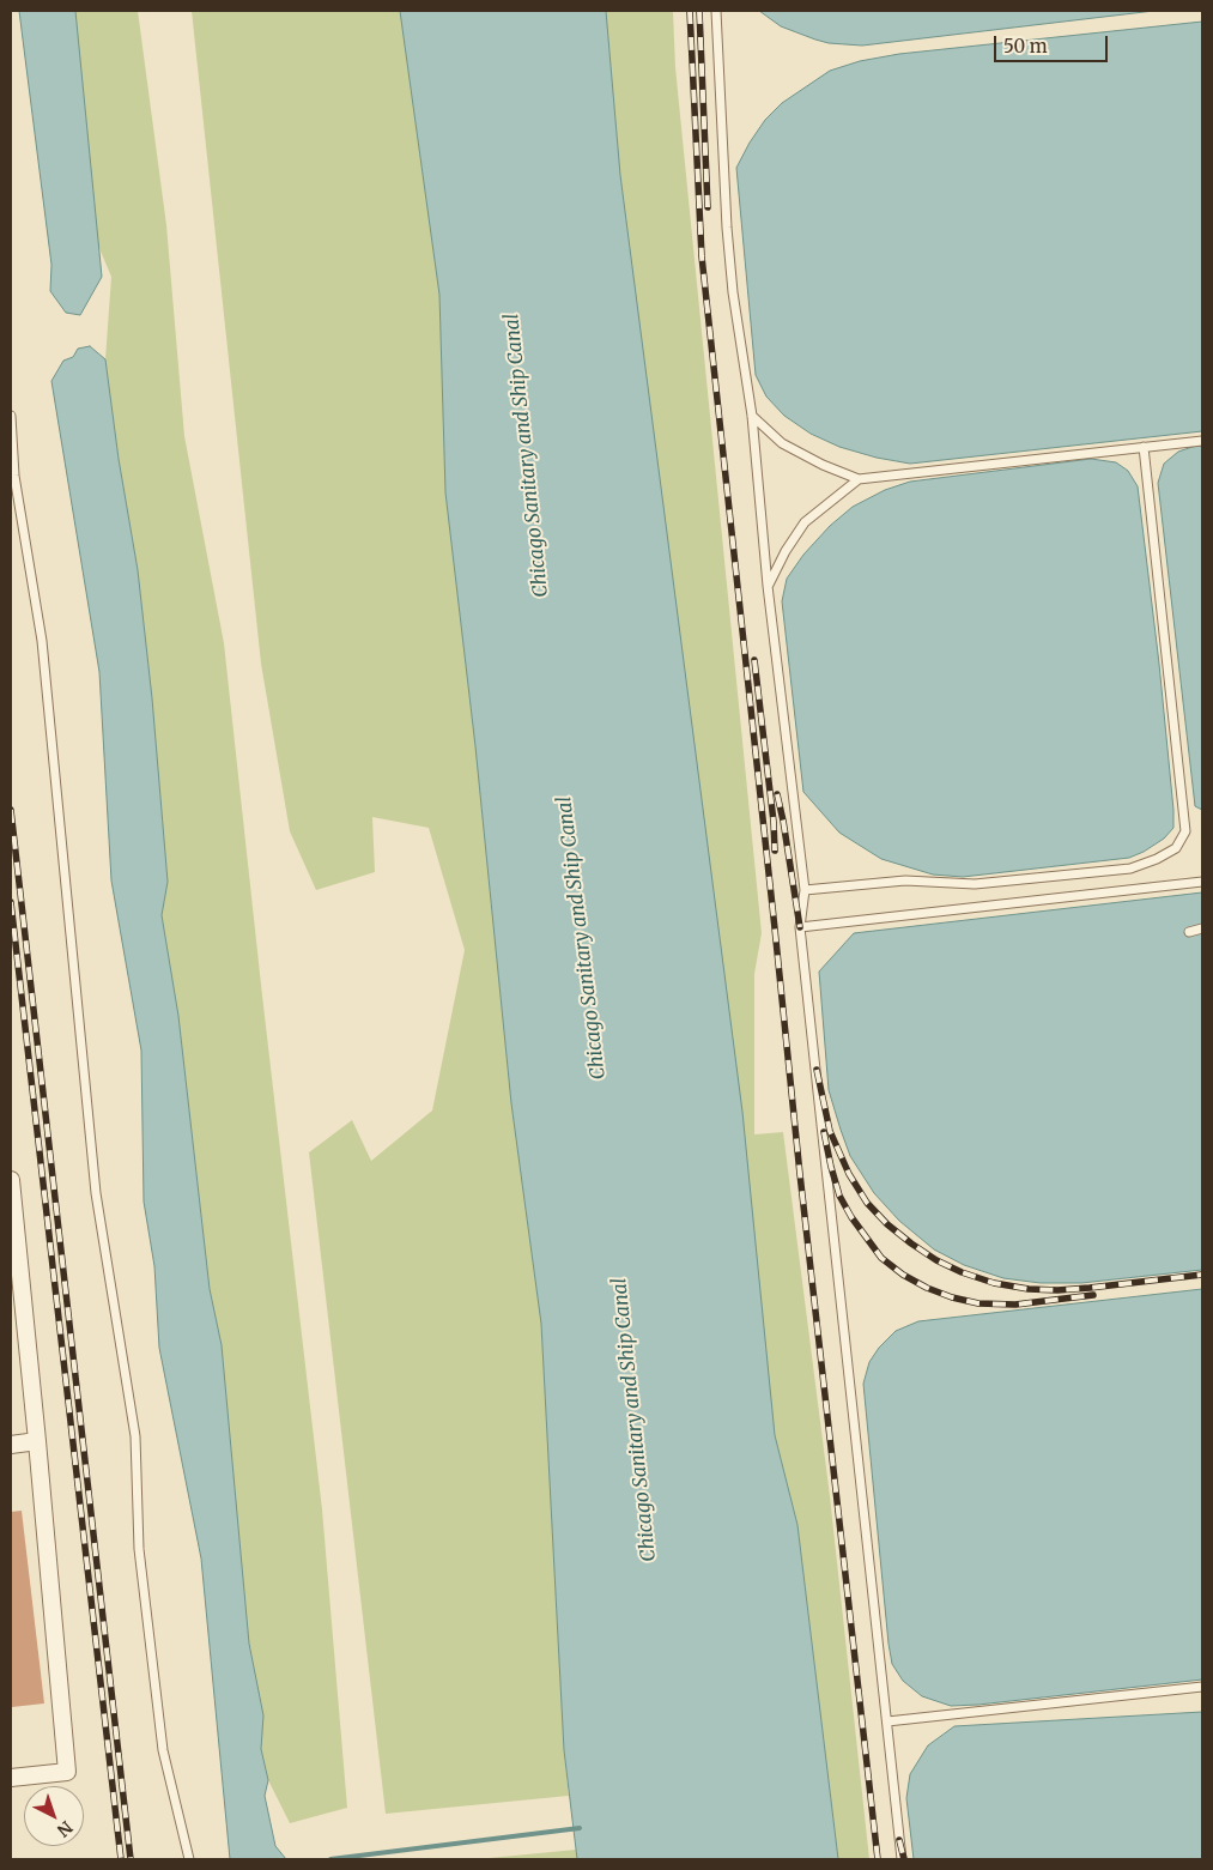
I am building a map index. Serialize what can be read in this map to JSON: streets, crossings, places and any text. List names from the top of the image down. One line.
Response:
{"water":["Chicago Sanitary and Ship Canal"],"scale_bar":"50 m","north":"bottom right"}
